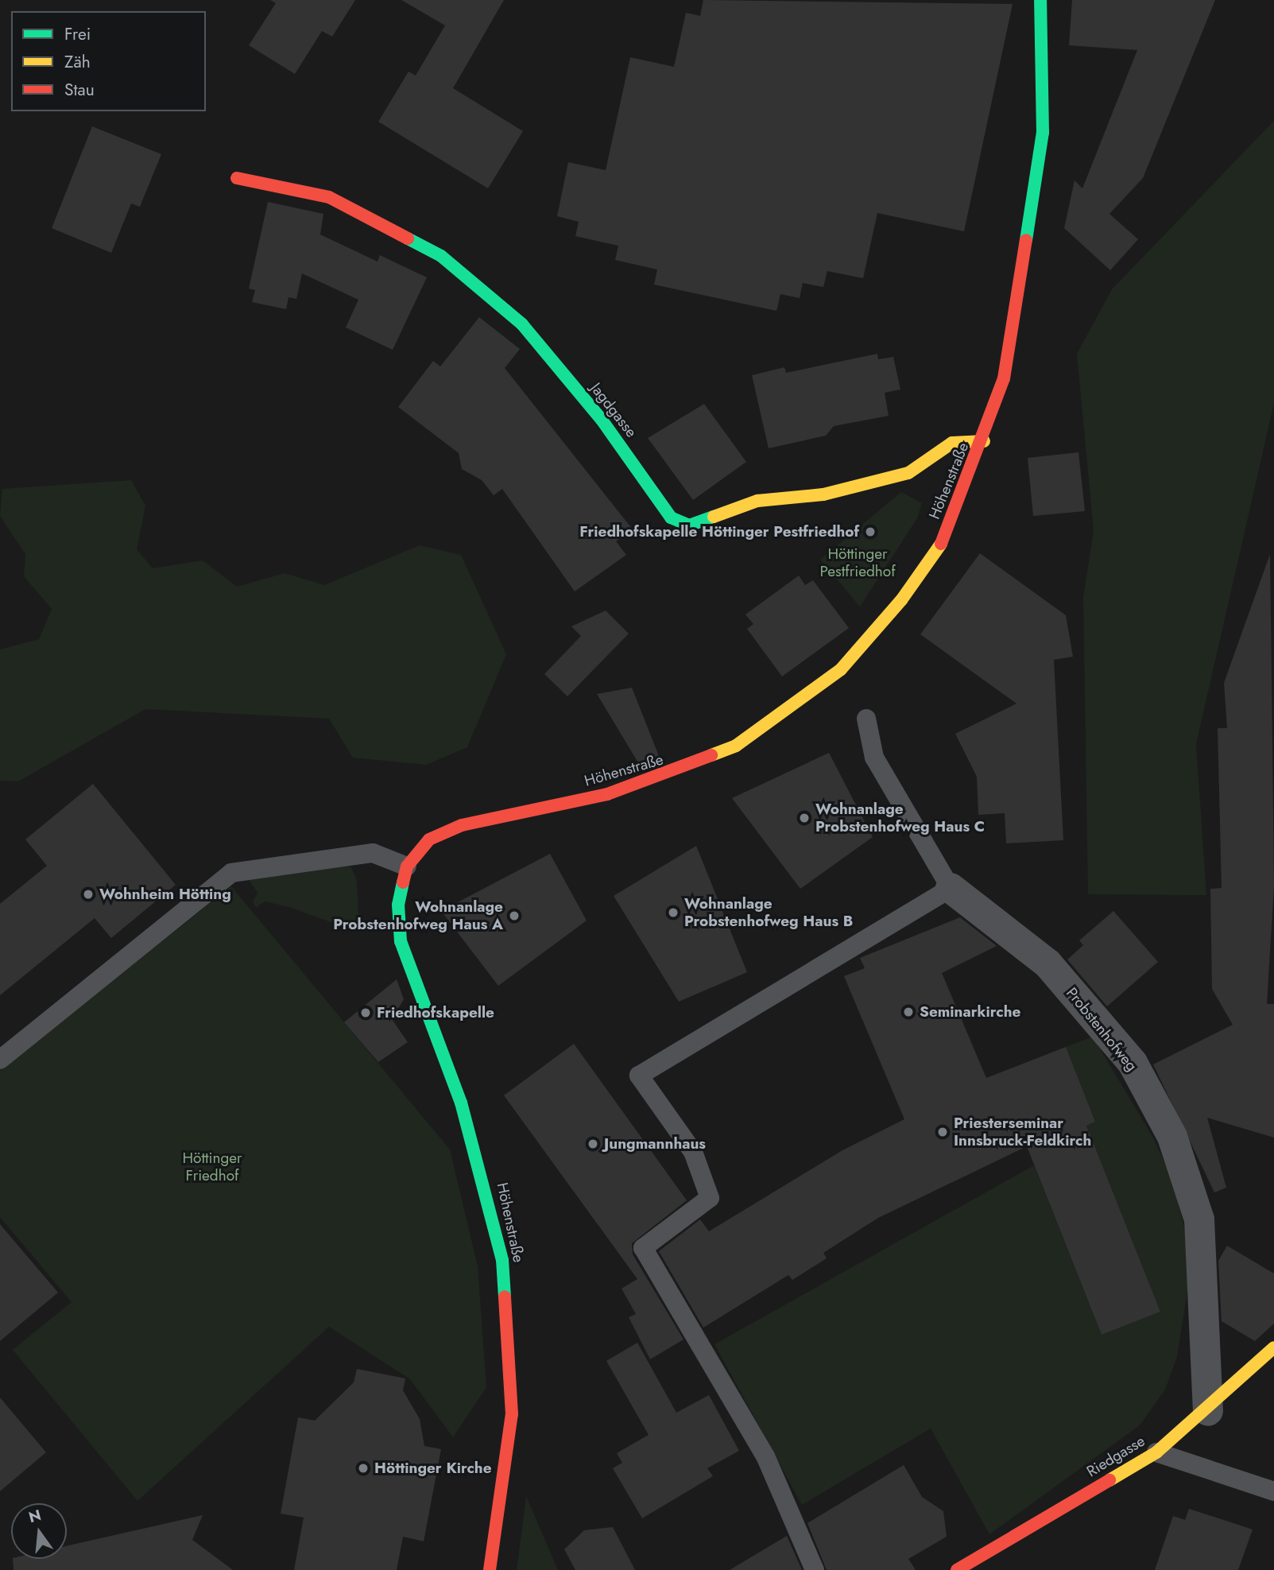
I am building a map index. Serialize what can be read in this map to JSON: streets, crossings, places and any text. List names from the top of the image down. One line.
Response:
{"streets":{"street":["Jagdgasse","Höhenstraße","Probstenhofweg","Riedgasse"]},"crossings":[["Jagdgasse","Höhenstraße"],["Probstenhofweg","Riedgasse"]],"parks":["Höttinger Pestfriedhof","Höttinger Friedhof"],"places":["Friedhofskapelle Höttinger Pestfriedhof","Wohnanlage Probstenhofweg Haus C","Wohnheim Hötting","Wohnanlage Probstenhofweg Haus B","Wohnanlage Probstenhofweg Haus A","Seminarkirche","Friedhofskapelle","Priesterseminar Innsbruck-Feldkirch","Jungmannhaus","Höttinger Kirche"],"legend":["Frei","Zäh","Stau"],"north":"top"}
